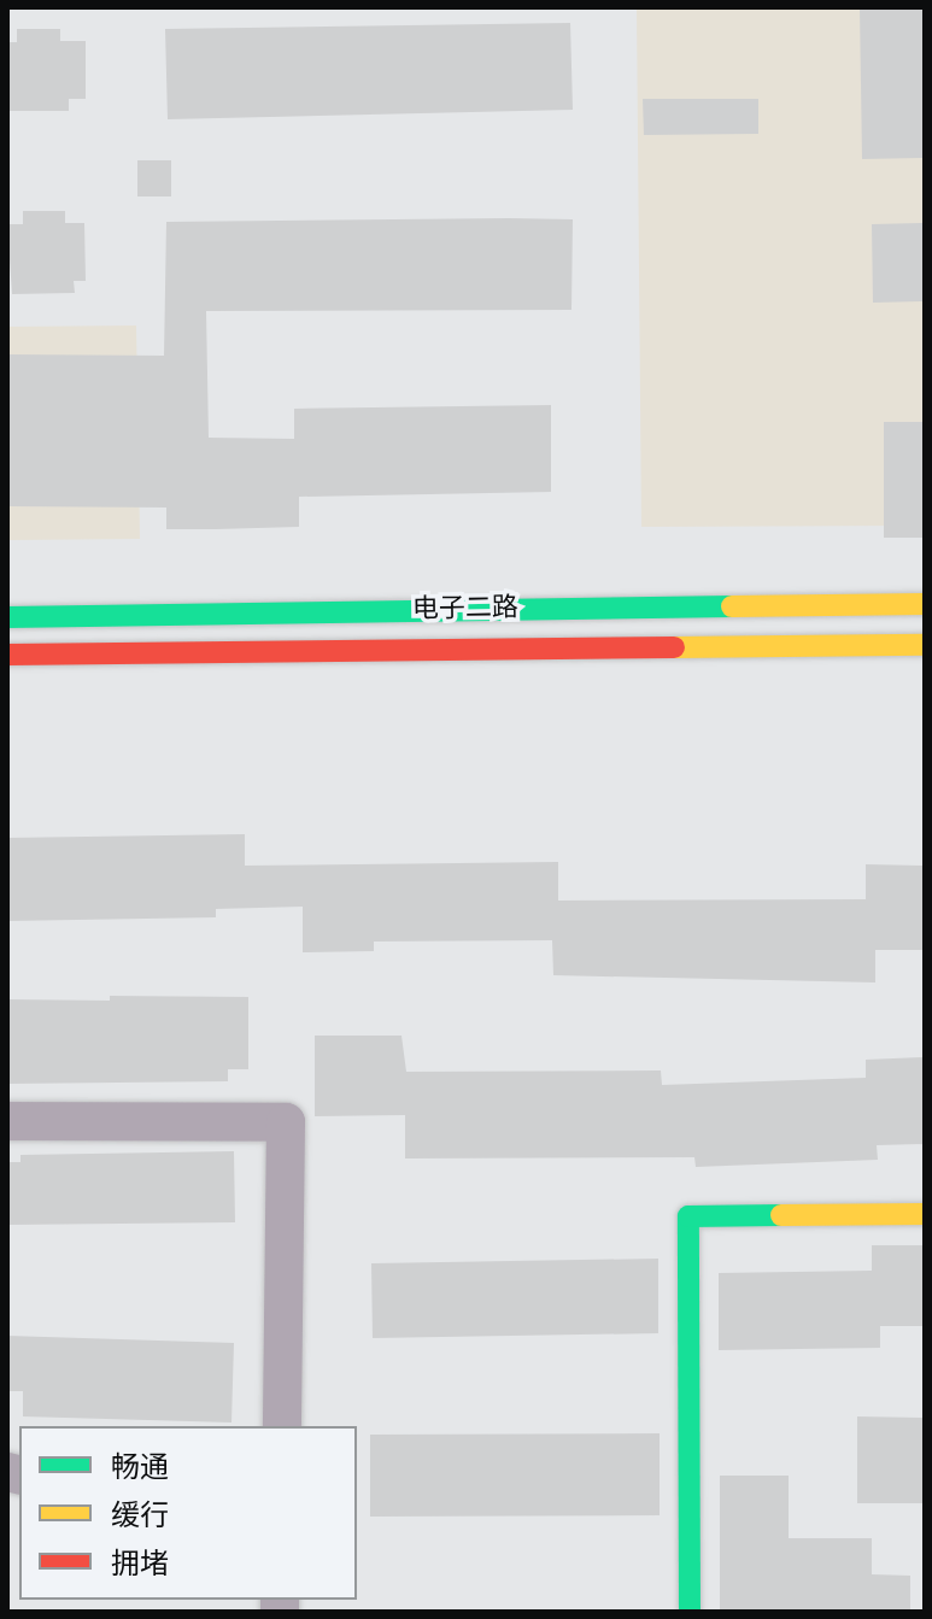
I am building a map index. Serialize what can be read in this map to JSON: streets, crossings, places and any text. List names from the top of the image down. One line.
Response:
{"streets":{"main road":["电子二路"]},"legend":["畅通","缓行","拥堵"]}
